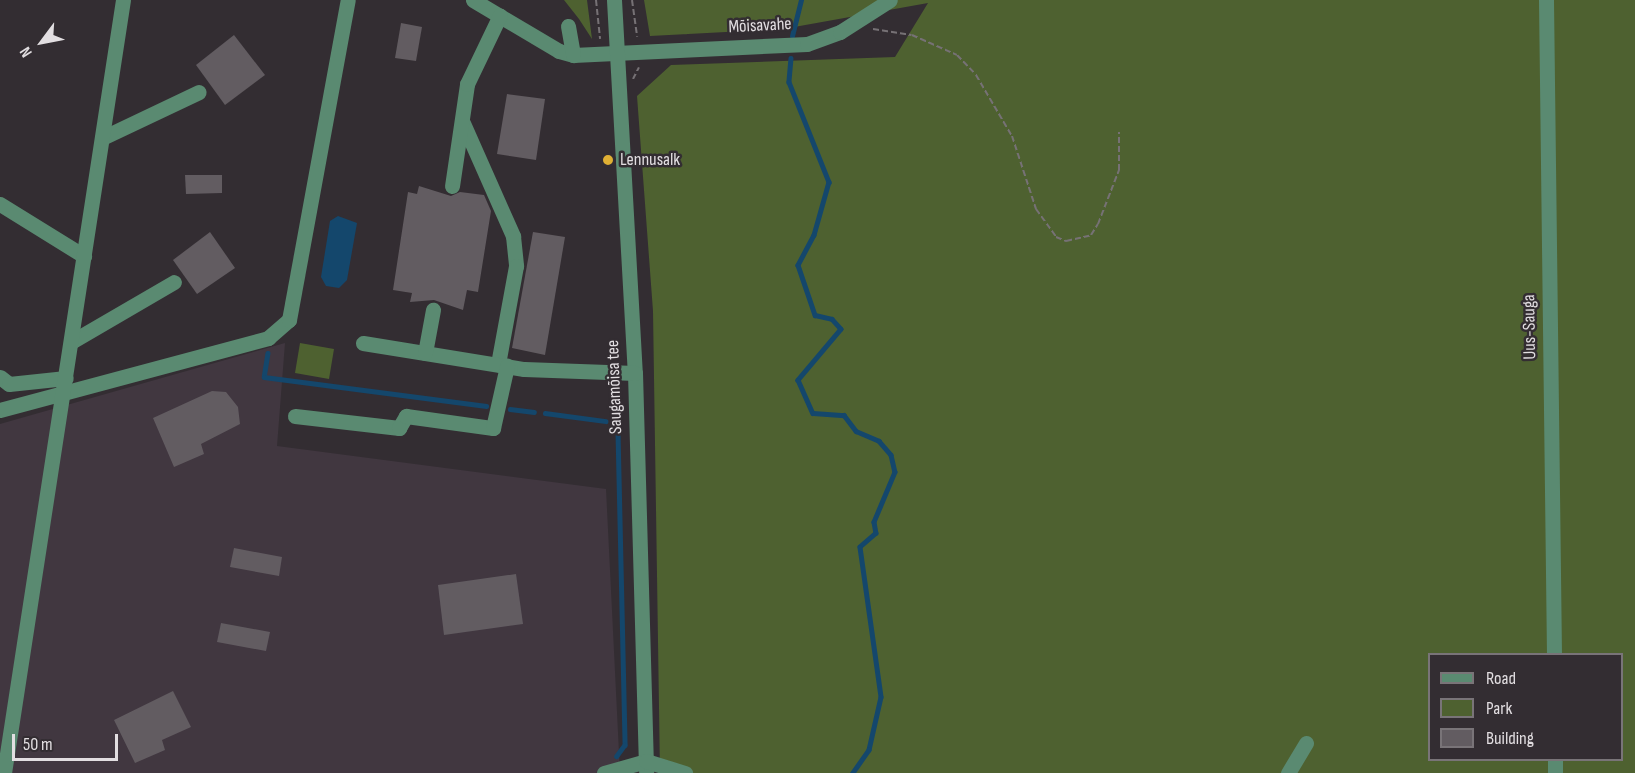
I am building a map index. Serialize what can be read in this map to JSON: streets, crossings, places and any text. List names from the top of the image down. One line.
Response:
{"streets":{"street":["Mõisavahe","Uus-Sauga","Saugamõisa tee"]},"crossings":[["Mõisavahe","Saugamõisa tee"]],"places":["Lennusalk"],"legend":["Road","Park","Building"],"scale_bar":"50 m","north":"bottom left"}
